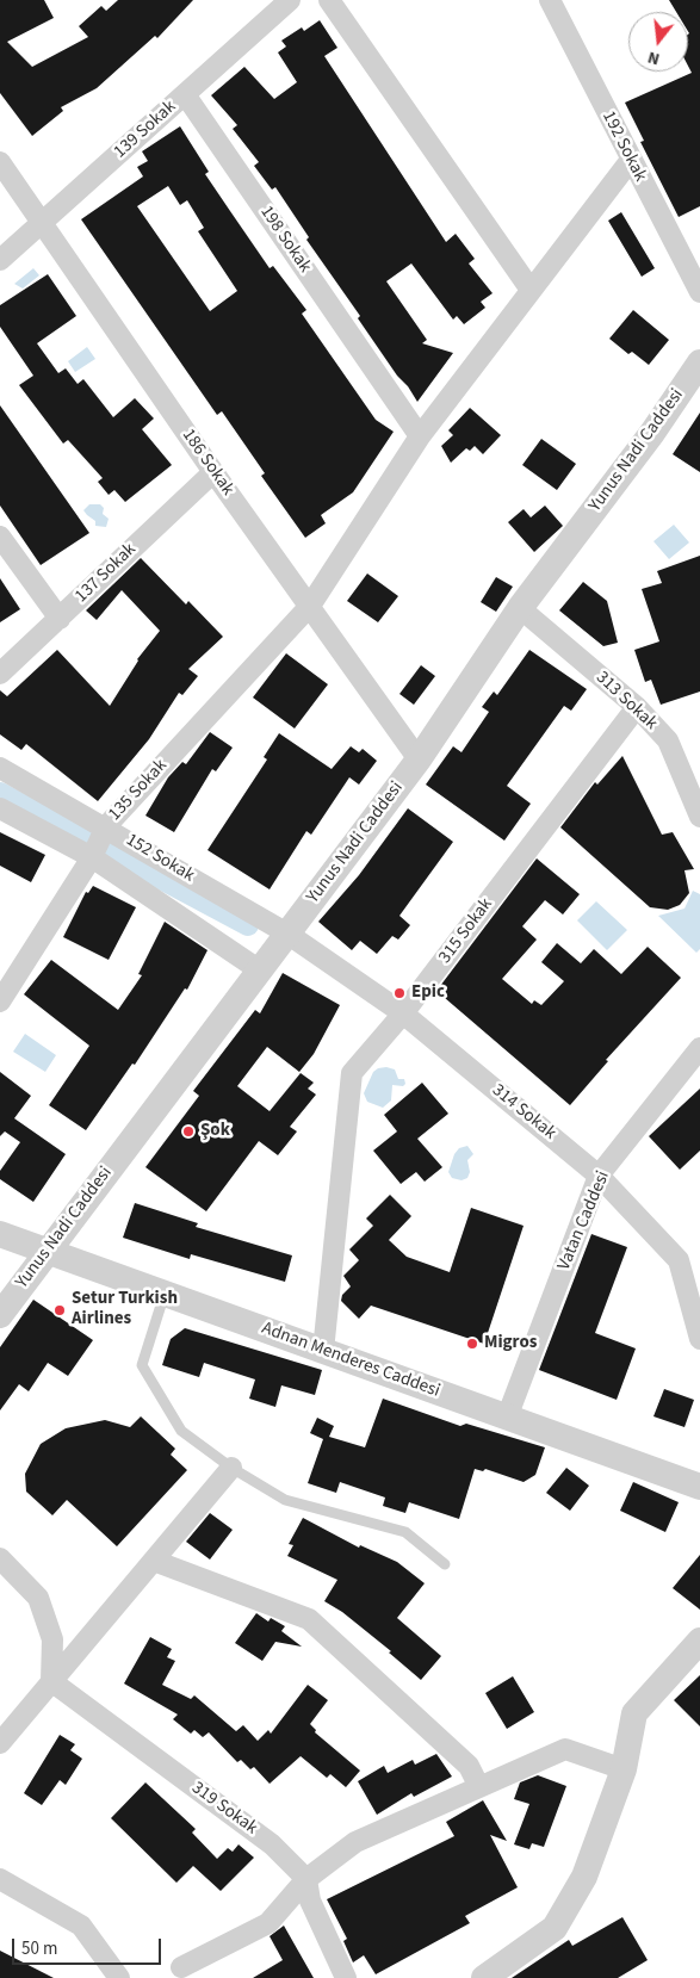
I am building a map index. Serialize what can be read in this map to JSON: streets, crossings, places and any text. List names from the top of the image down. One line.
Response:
{"streets":{"street":["139 Sokak","192 Sokak","198 Sokak","Yunus Nadi Caddesi","186 Sokak","137 Sokak","313 Sokak","135 Sokak","152 Sokak","315 Sokak","314 Sokak","Vatan Caddesi","Adnan Menderes Caddesi","319 Sokak"]},"crossings":[["139 Sokak","198 Sokak"],["139 Sokak","186 Sokak"],["192 Sokak","135 Sokak"],["198 Sokak","135 Sokak"],["Yunus Nadi Caddesi","186 Sokak"],["Yunus Nadi Caddesi","313 Sokak"],["Yunus Nadi Caddesi","152 Sokak"],["Yunus Nadi Caddesi","314 Sokak"],["Yunus Nadi Caddesi","Adnan Menderes Caddesi"],["186 Sokak","137 Sokak"],["186 Sokak","135 Sokak"],["313 Sokak","315 Sokak"],["135 Sokak","152 Sokak"],["152 Sokak","314 Sokak"],["315 Sokak","314 Sokak"],["315 Sokak","Adnan Menderes Caddesi"],["314 Sokak","Vatan Caddesi"],["Vatan Caddesi","Adnan Menderes Caddesi"]],"places":["Epic","Şok","Setur Turkish Airlines","Migros"],"scale_bar":"50 m","north":"bottom"}
